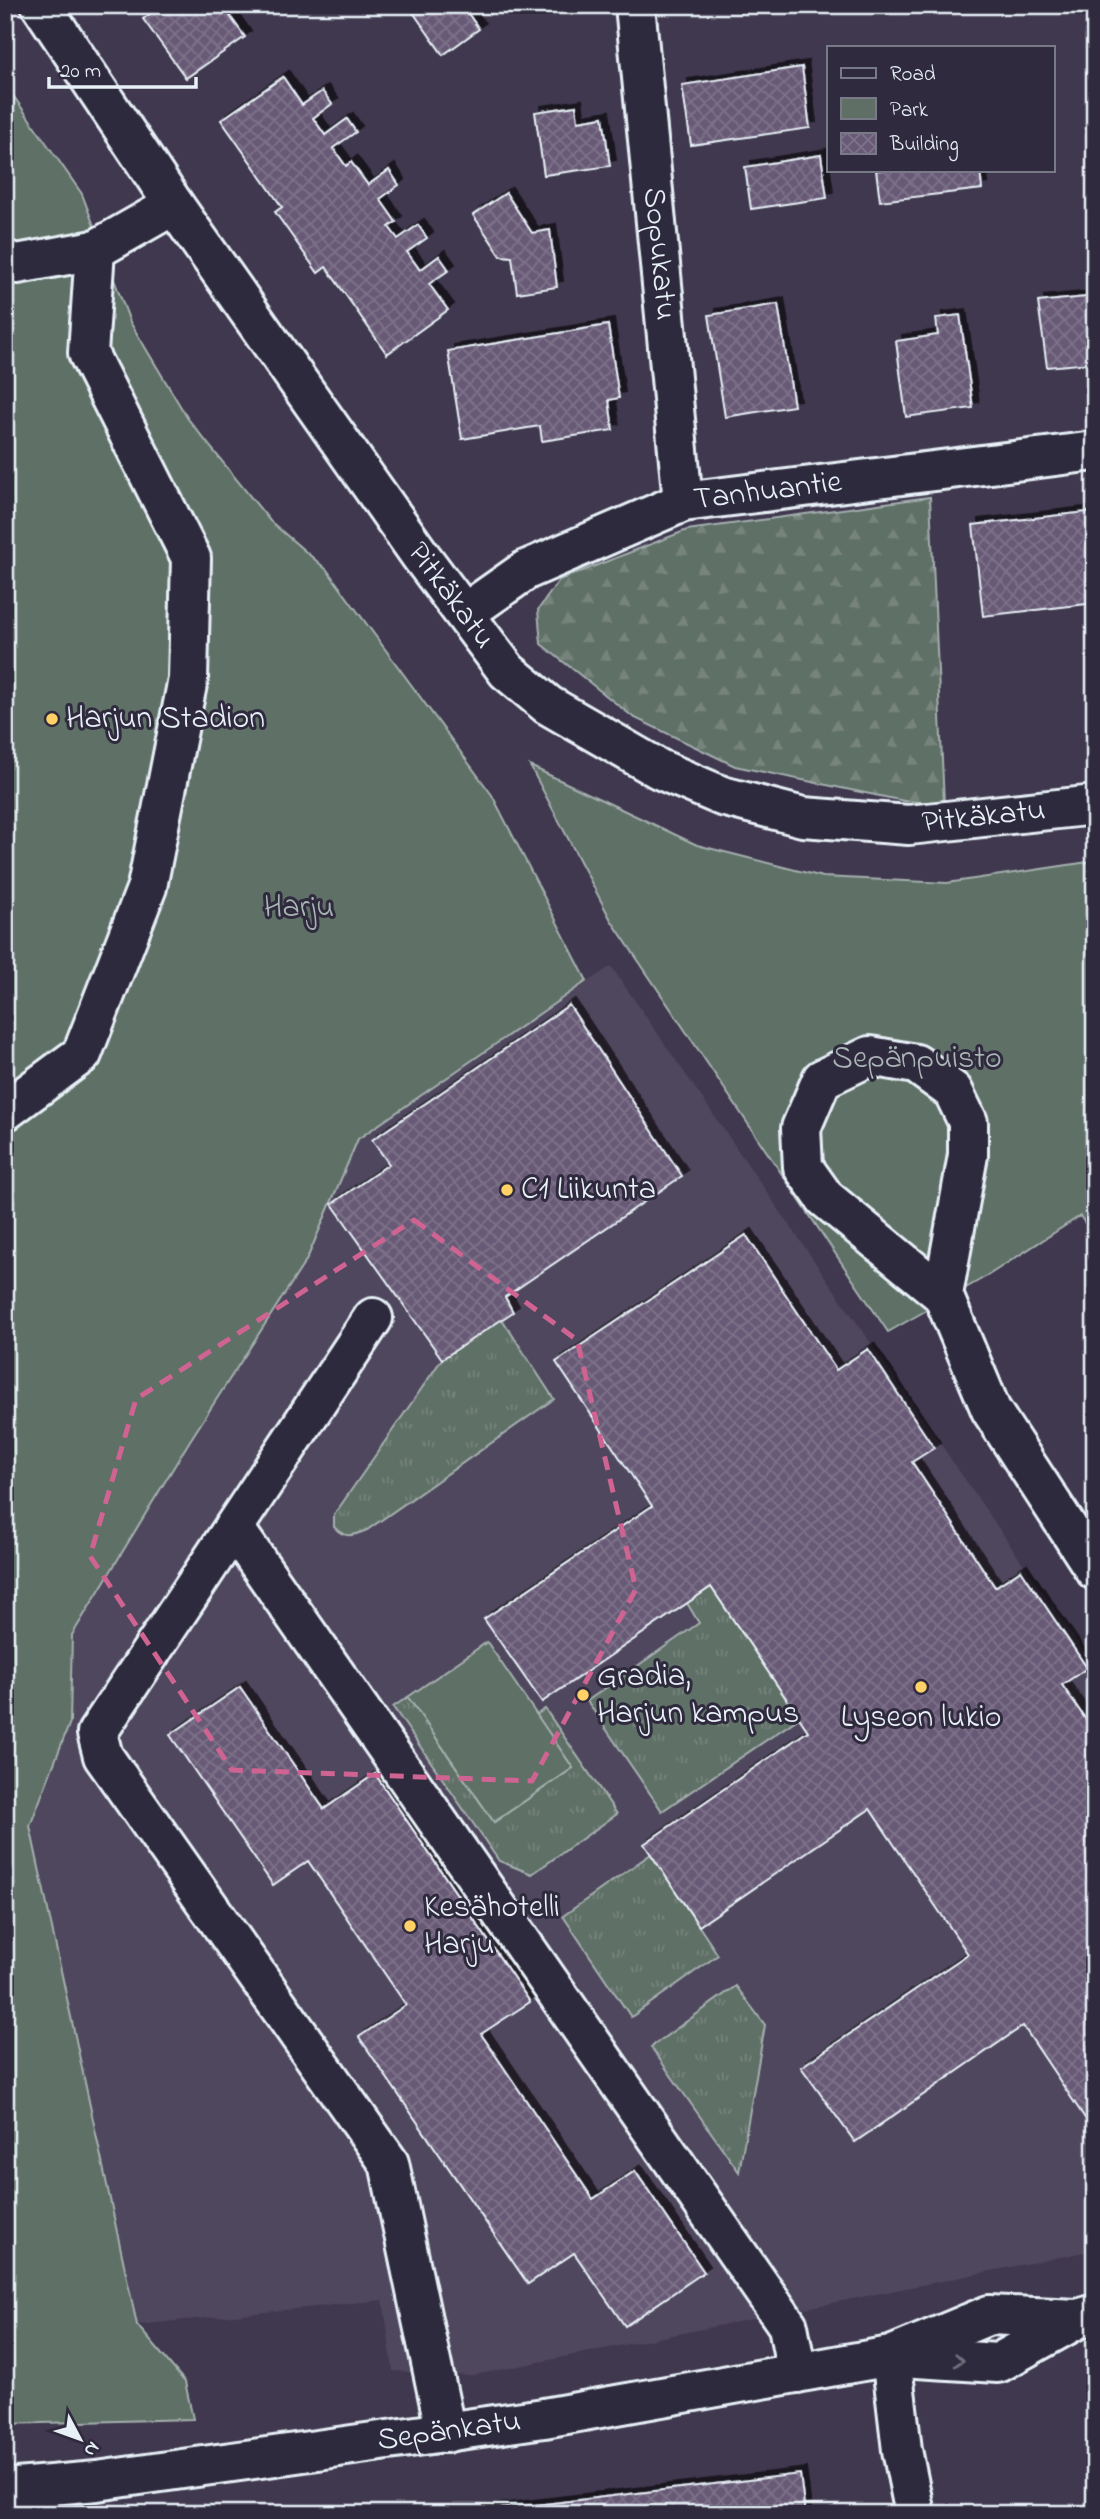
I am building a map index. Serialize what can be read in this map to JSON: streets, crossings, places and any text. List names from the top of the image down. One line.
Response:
{"streets":{"street":["Sopukatu","Tanhuantie","Pitkäkatu","Sepänkatu"]},"crossings":[["Sopukatu","Tanhuantie"],["Tanhuantie","Pitkäkatu"]],"parks":["Harju","Sepänpuisto"],"places":["Harjun Stadion","C1 Liikunta","Lyseon lukio","Gradia, Harjun kampus","Kesähotelli Harju"],"legend":["Road","Park","Building"],"scale_bar":"20 m","north":"bottom right"}
